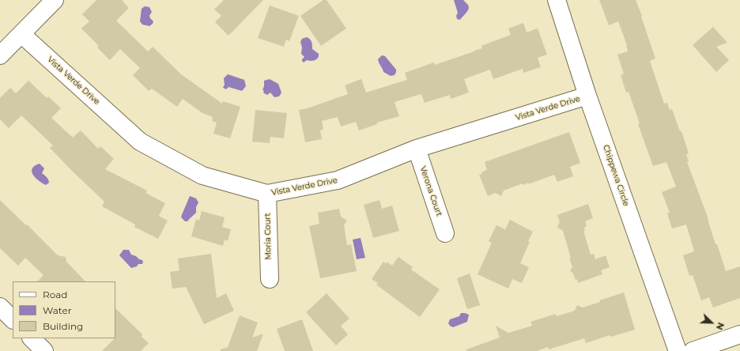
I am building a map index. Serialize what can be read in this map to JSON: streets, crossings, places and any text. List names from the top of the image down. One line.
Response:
{"streets":{"street":["Vista Verde Drive","Chippewa Circle","Verona Court","Moria Court"]},"crossings":[["Vista Verde Drive","Chippewa Circle"],["Vista Verde Drive","Verona Court"],["Vista Verde Drive","Moria Court"]],"legend":["Road","Water","Building"],"north":"bottom right"}
